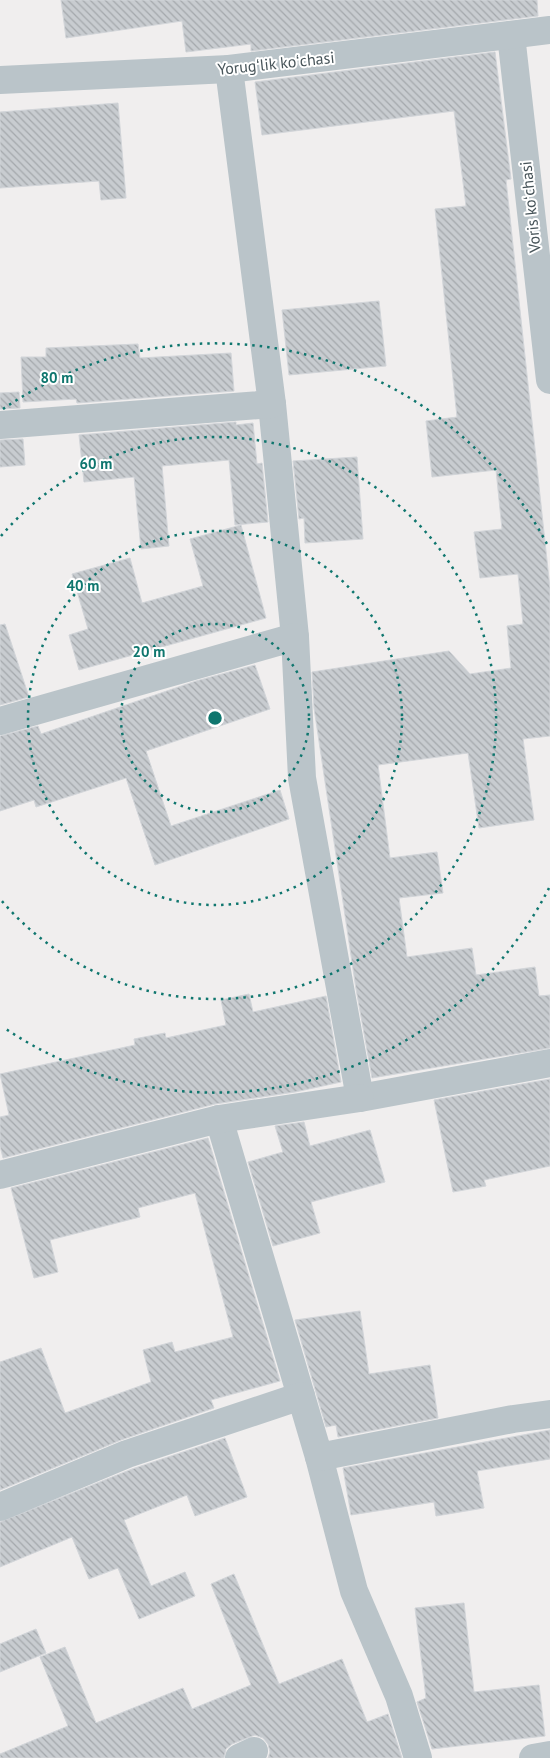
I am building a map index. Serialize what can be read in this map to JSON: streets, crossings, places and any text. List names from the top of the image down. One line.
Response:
{"streets":{"street":["Yorugʻlik koʻchasi","Voris koʻchasi"]},"crossings":[["Yorugʻlik koʻchasi","Voris koʻchasi"]],"rings":["80 m","60 m","40 m","20 m"]}
